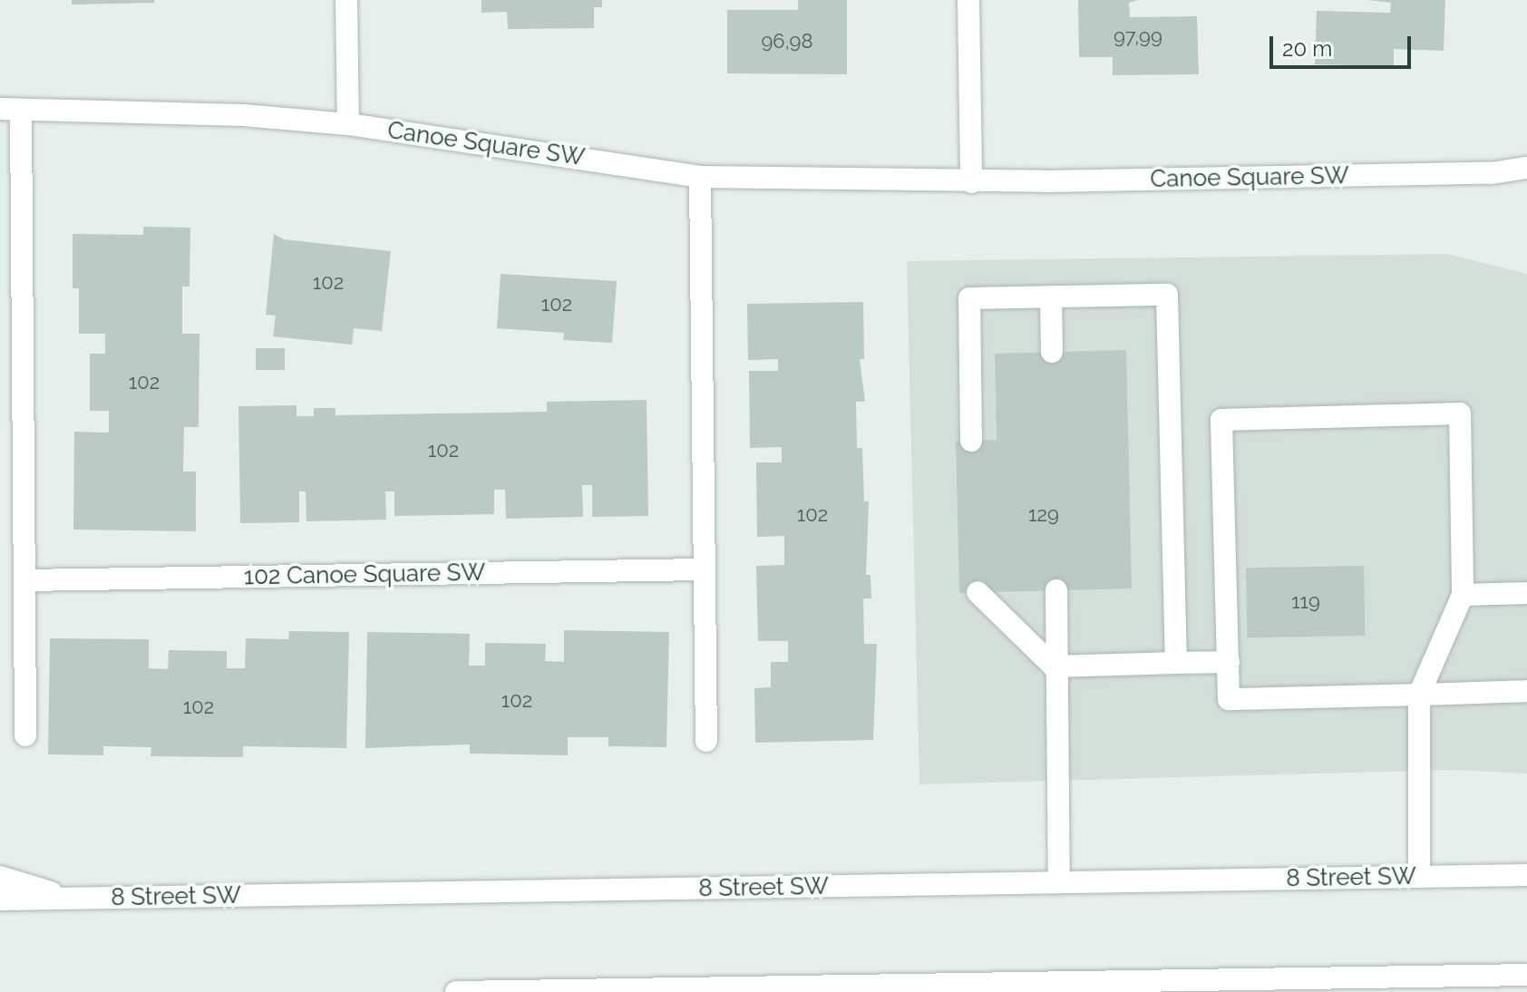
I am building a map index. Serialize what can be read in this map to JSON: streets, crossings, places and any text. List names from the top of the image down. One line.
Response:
{"streets":{"street":["Canoe Square SW","102 Canoe Square SW","8 Street SW"]},"house_numbers":["97,99","96,98","102","102","102","102","102","129","119","102","102"],"scale_bar":"20 m"}
